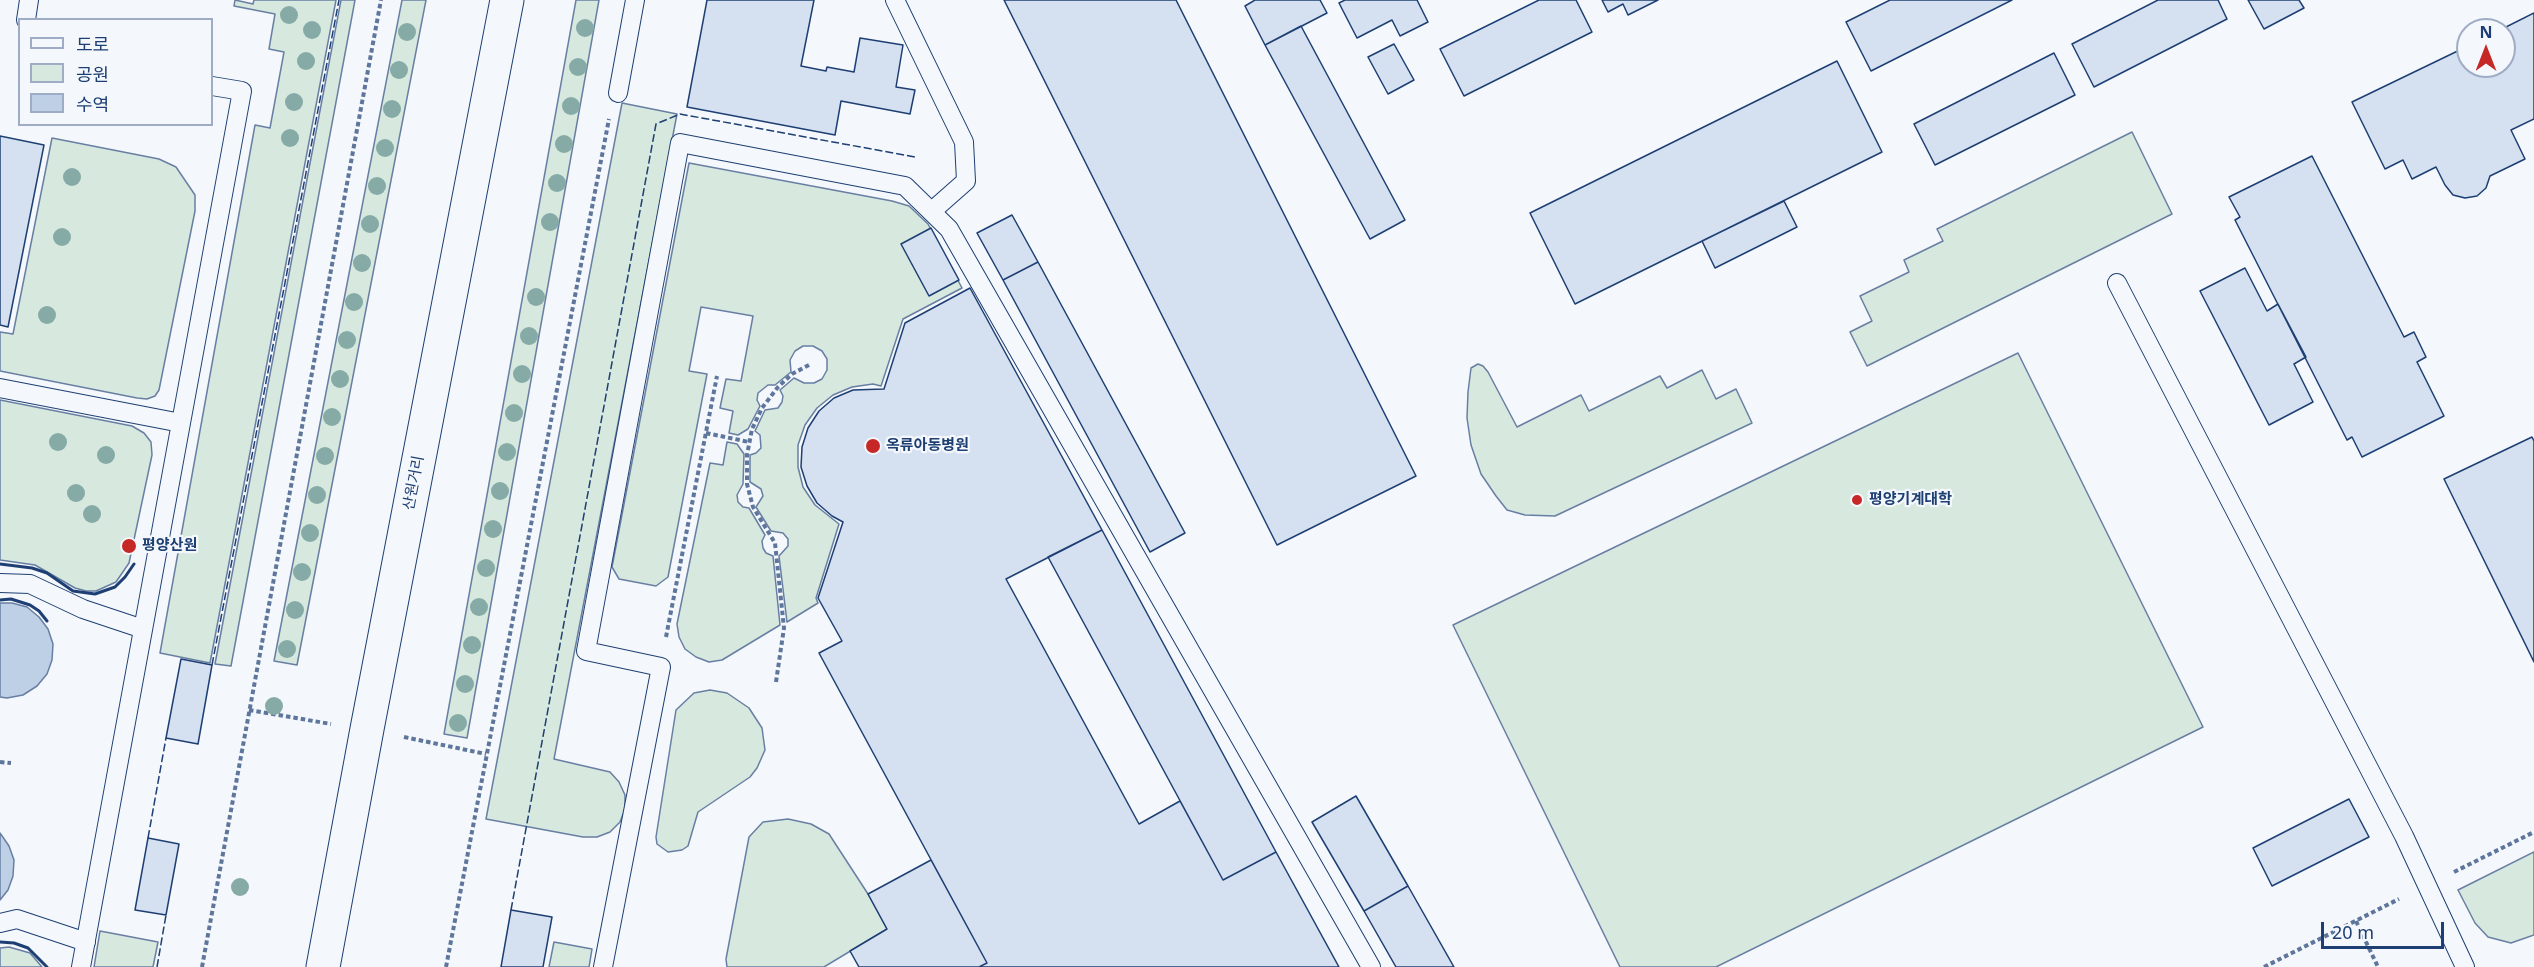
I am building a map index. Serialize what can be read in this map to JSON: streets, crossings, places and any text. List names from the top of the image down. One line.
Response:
{"streets":{"main road":["산원거리"]},"places":["옥류아동병원","평양기계대학","평양산원"],"legend":["도로","공원","수역"],"scale_bar":"20 m","north":"top"}
